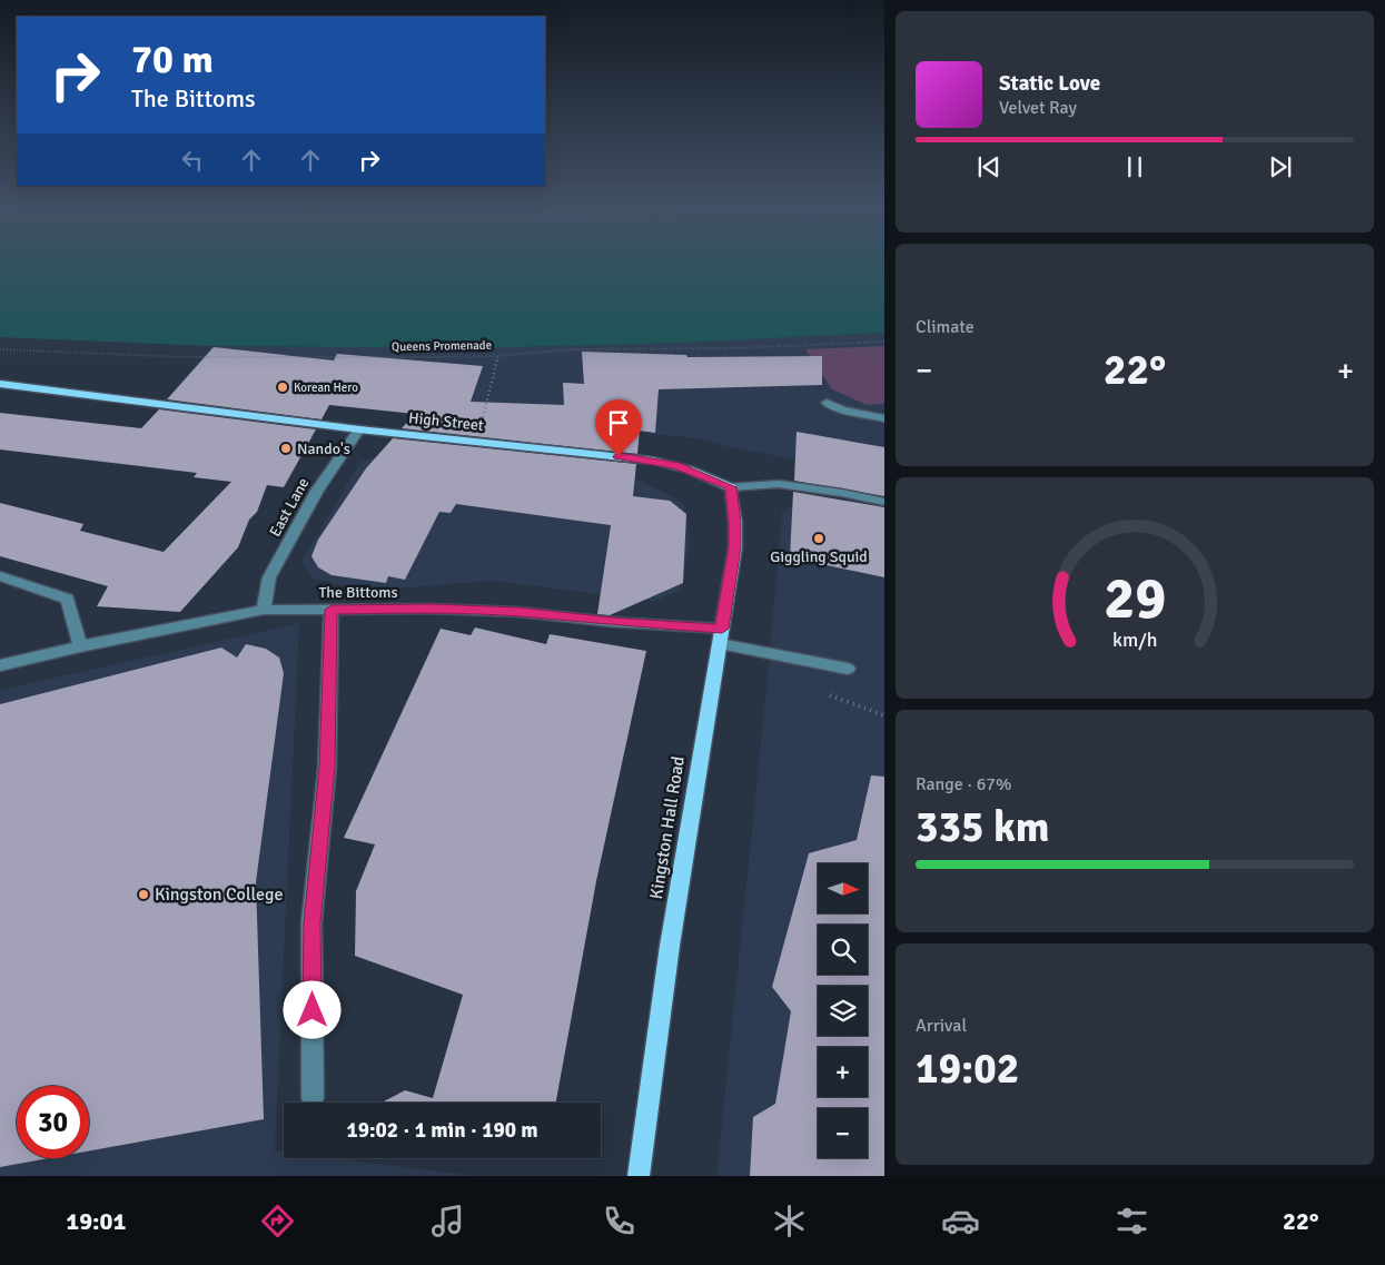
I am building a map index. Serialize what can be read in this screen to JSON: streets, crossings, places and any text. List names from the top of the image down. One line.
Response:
{"streets":{"main road":["High Street","Kingston Hall Road"],"street":["East Lane","The Bittoms"],"path":["Queens Promenade"]},"crossings":[["High Street","East Lane"],["High Street","Kingston Hall Road"],["East Lane","The Bittoms"],["The Bittoms","Kingston Hall Road"]],"places":["Korean Hero","Nando's","Giggling Squid","Kingston College"],"north":"right","page":{"turn":["70 m","The Bittoms"],"song":["Static Love","Velvet Ray"],"tile":["Climate",["Range · 67%","335 km"],["Arrival","19:02"]],"heat":["−","22°","+"],"map_buttons":["+","−"],"limit":"30","trip":"19:02 · 1 min · 190 m","tabs":["19:01","22°"],"gauge":["29","km/h"]}}
